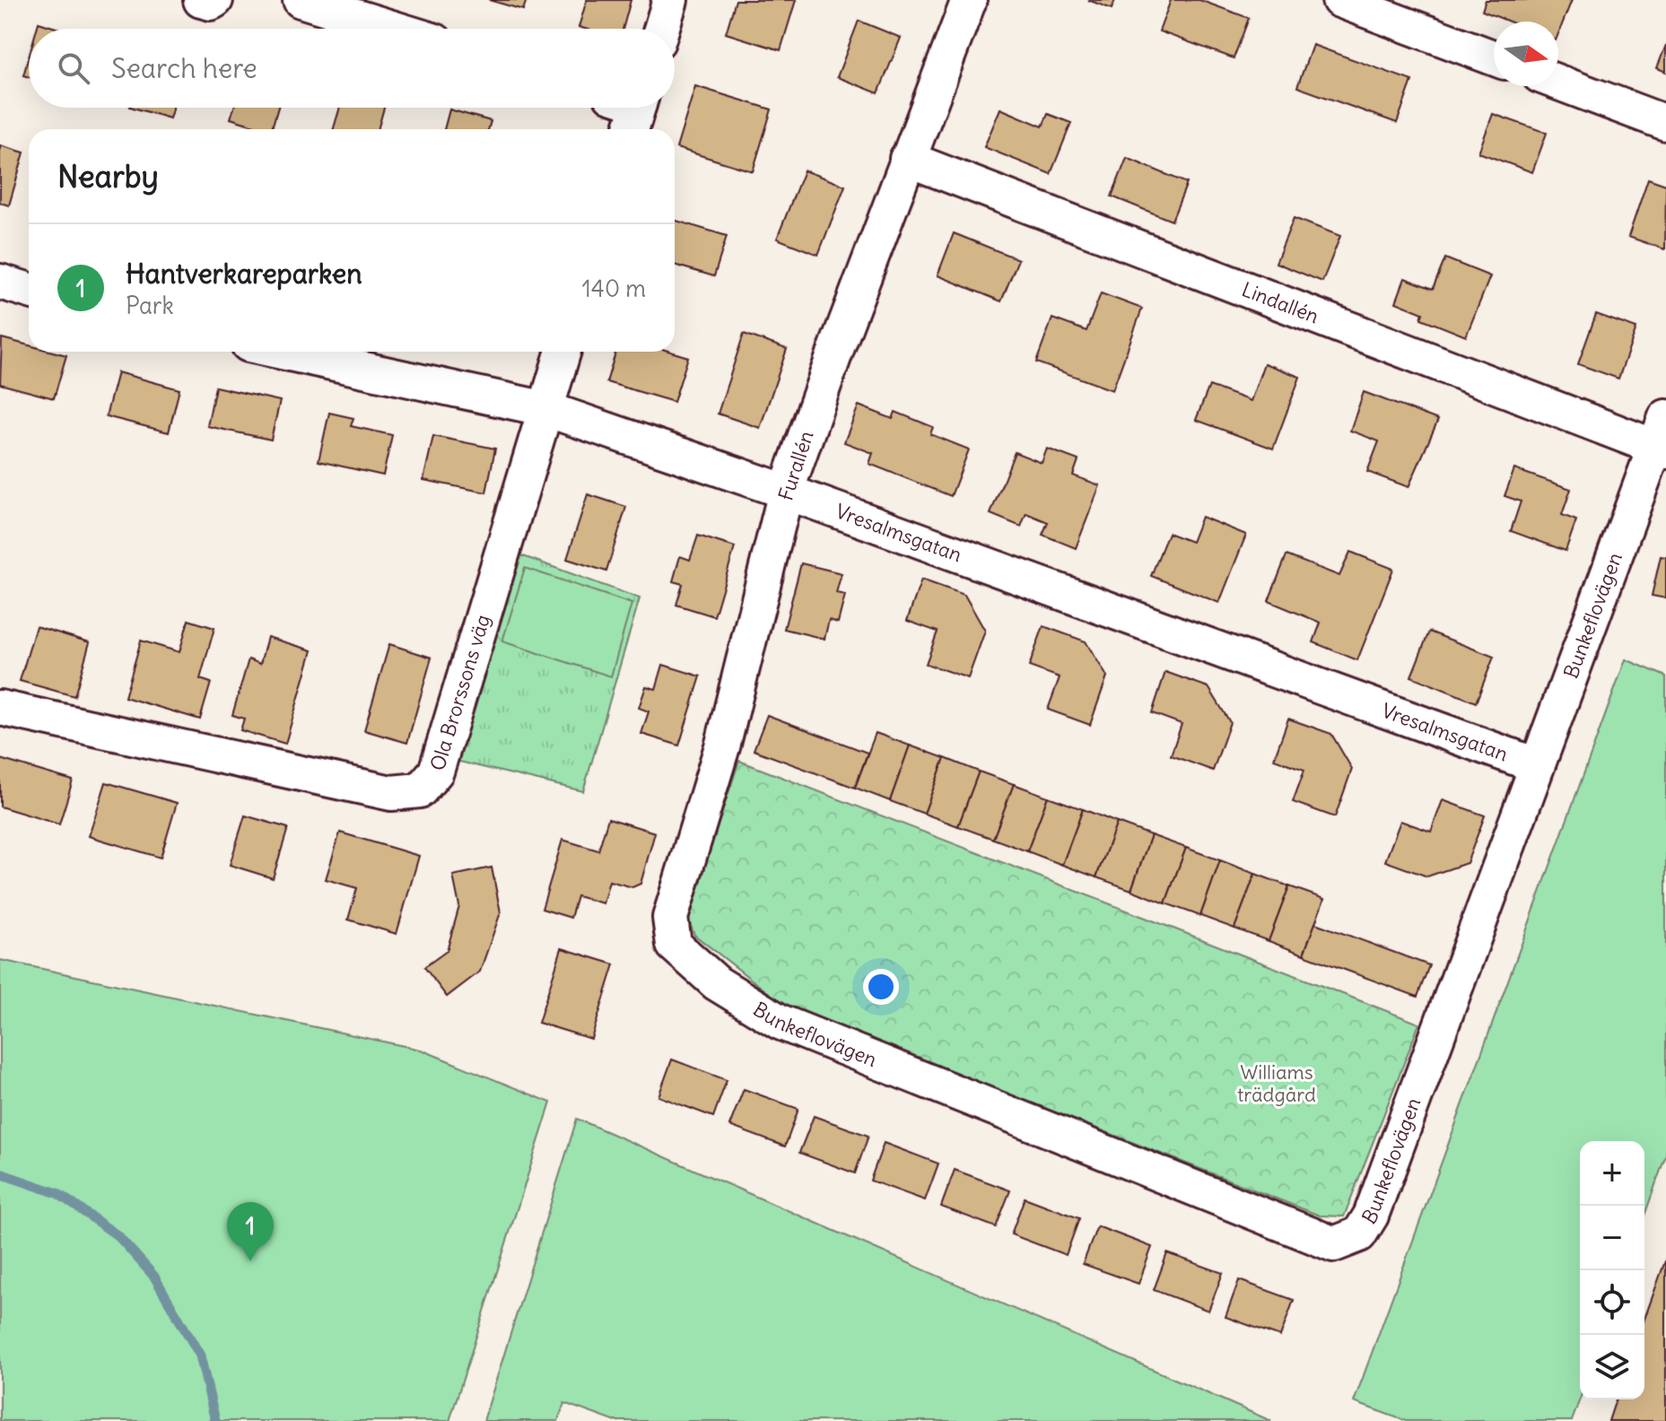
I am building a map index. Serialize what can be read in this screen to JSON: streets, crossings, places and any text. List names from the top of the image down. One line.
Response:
{"streets":{"street":["Lindallén","Furallén","Vresalmsgatan","Bunkeflovägen","Ola Brorssons väg"]},"crossings":[["Lindallén","Furallén"],["Lindallén","Bunkeflovägen"],["Furallén","Vresalmsgatan"],["Furallén","Bunkeflovägen"],["Vresalmsgatan","Bunkeflovägen"],["Vresalmsgatan","Ola Brorssons väg"]],"parks":["Williams trädgård"],"north":"right","page":{"search":"Search here","heading":"Nearby","list":[{"mark":"1","name":"Hantverkareparken","note":"Park","value":"140 m"}],"map_buttons":["+","−"],"pins":"1"}}
